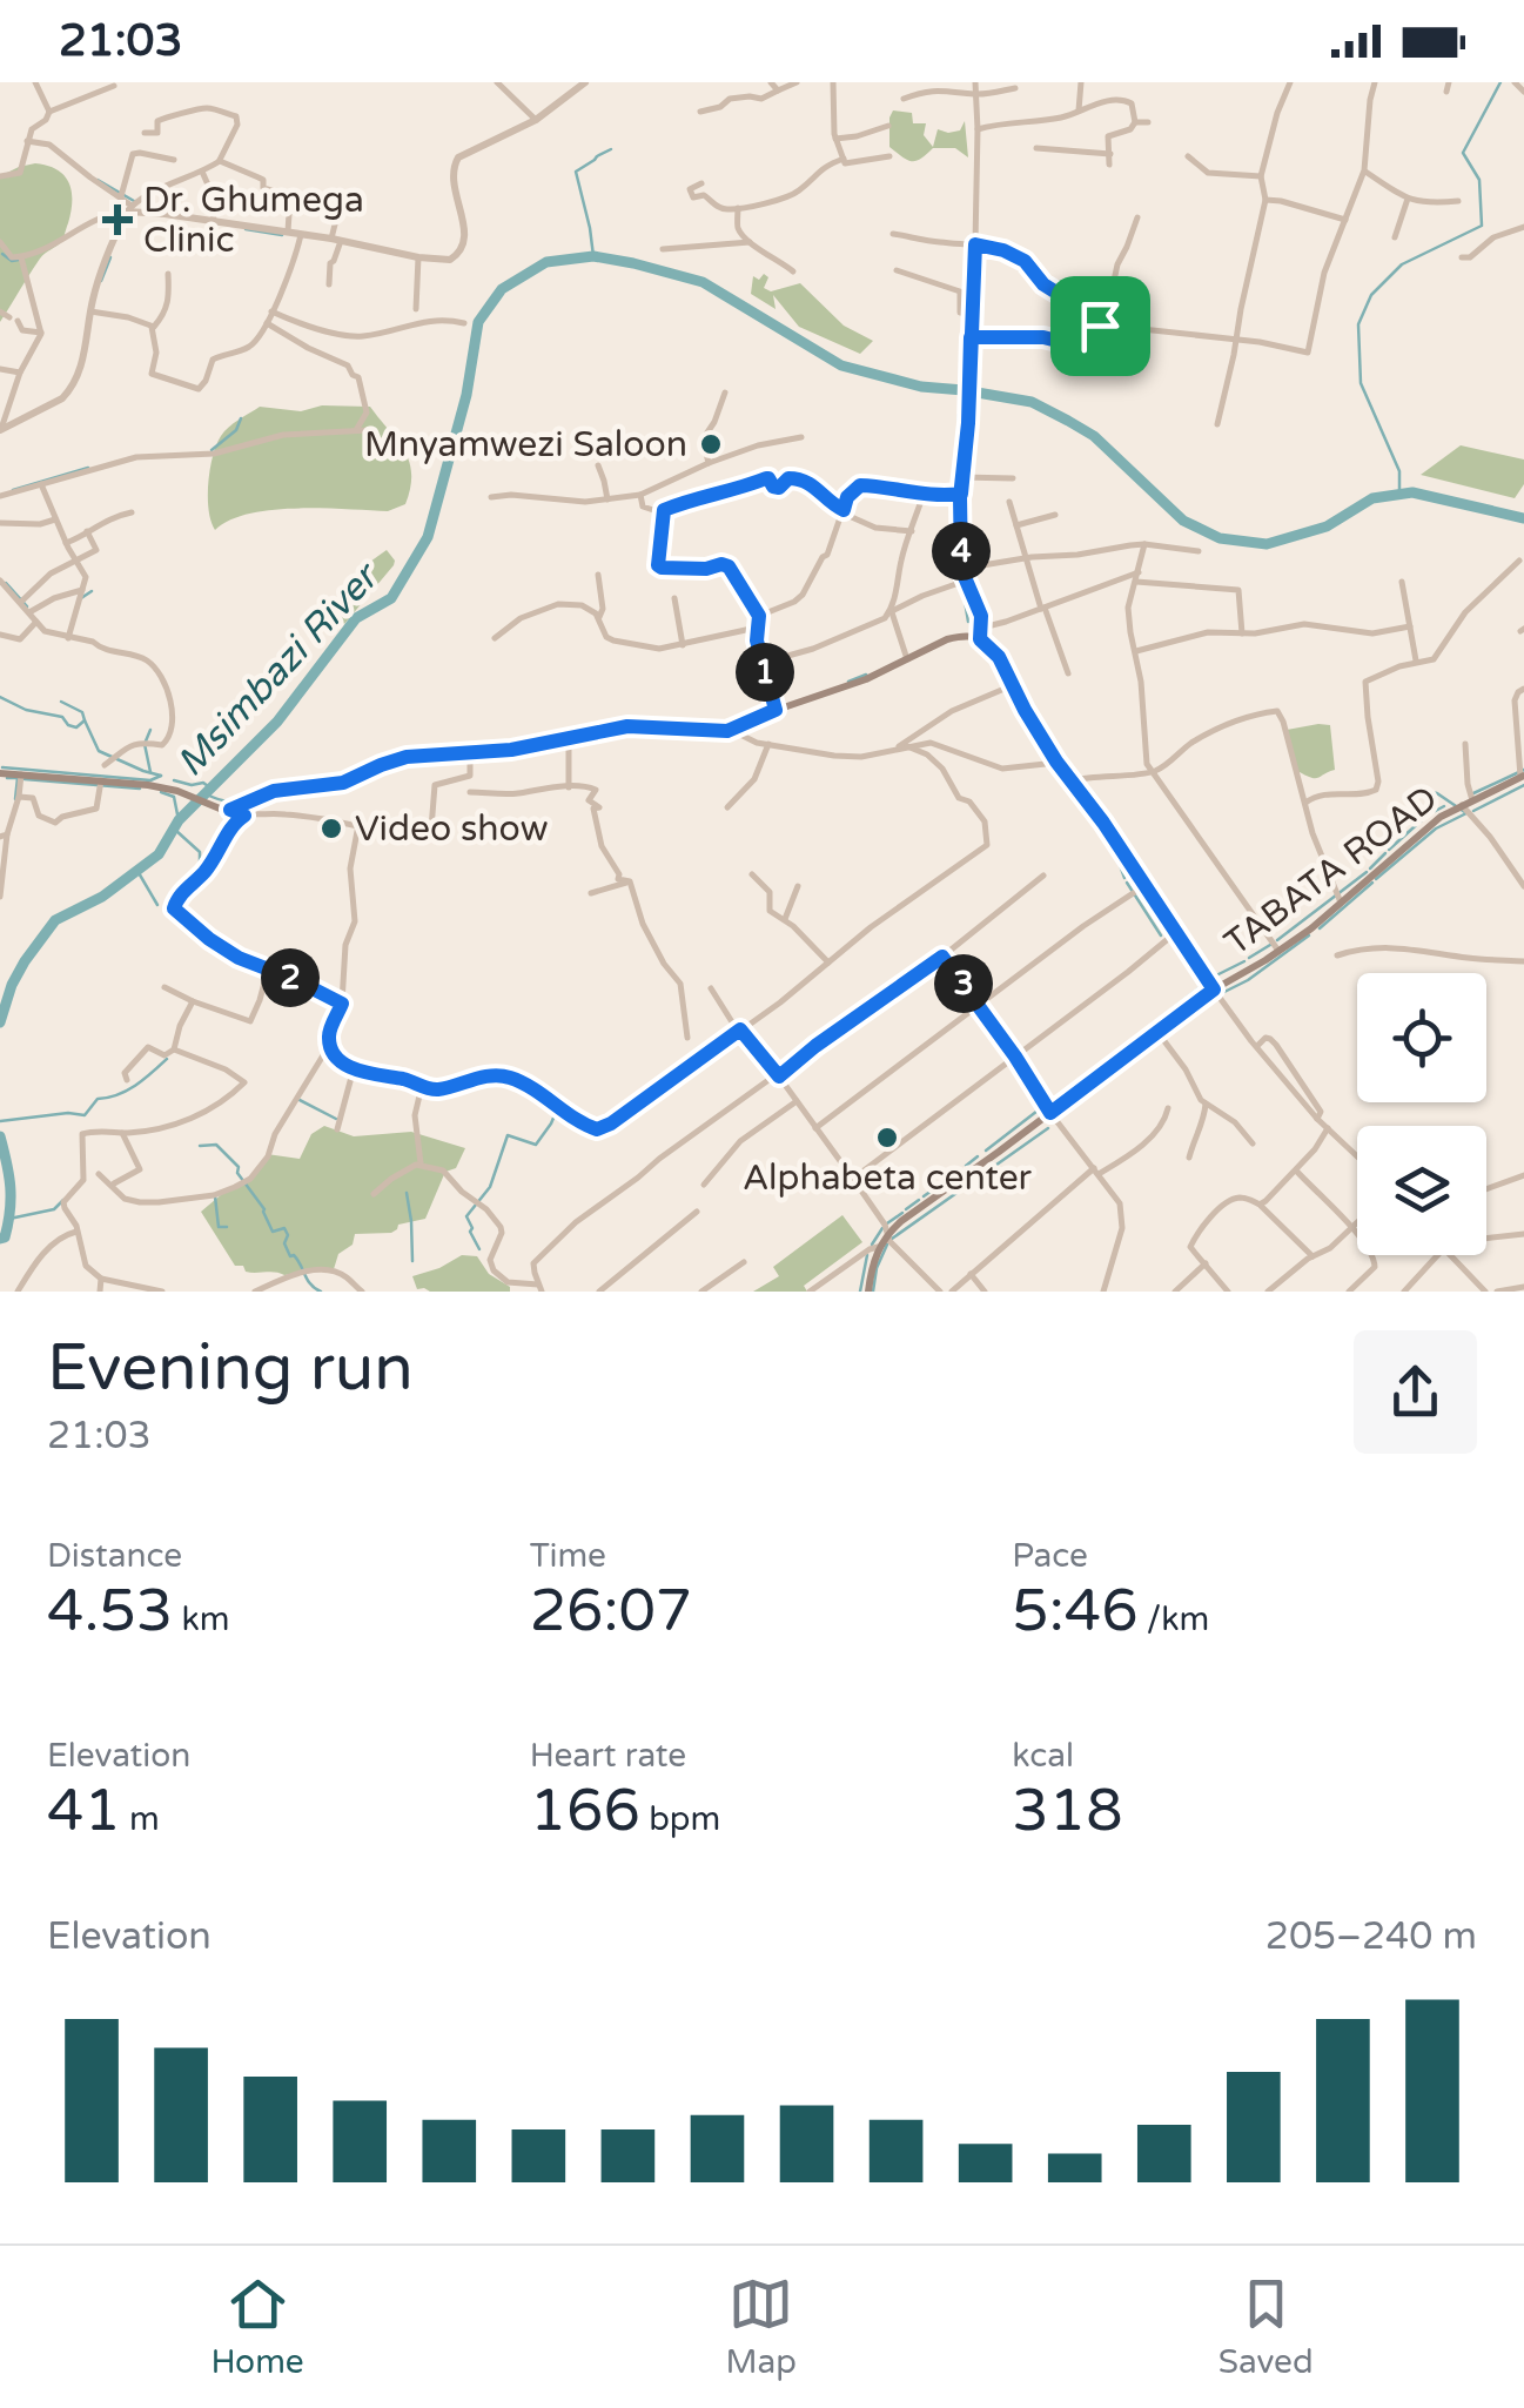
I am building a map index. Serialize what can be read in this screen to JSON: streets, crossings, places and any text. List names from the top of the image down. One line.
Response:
{"streets":{"main road":["TABATA ROAD"]},"water":["Msimbazi River"],"places":{"health":["Dr. Ghumega Clinic"],"other":["Mnyamwezi Saloon","Video show","Alphabeta center"]},"page":{"status":"21:03","pins":["4","1","2","3"],"heading":["Evening run","21:03"],"stats":[["Distance","4.53 km"],["Time","26:07"],["Pace","5:46 /km"],["Elevation","41 m"],["Heart rate","166 bpm"],["kcal","318"]],"chart":["Elevation","205–240 m"],"tabs":["Home","Map","Saved"]}}
